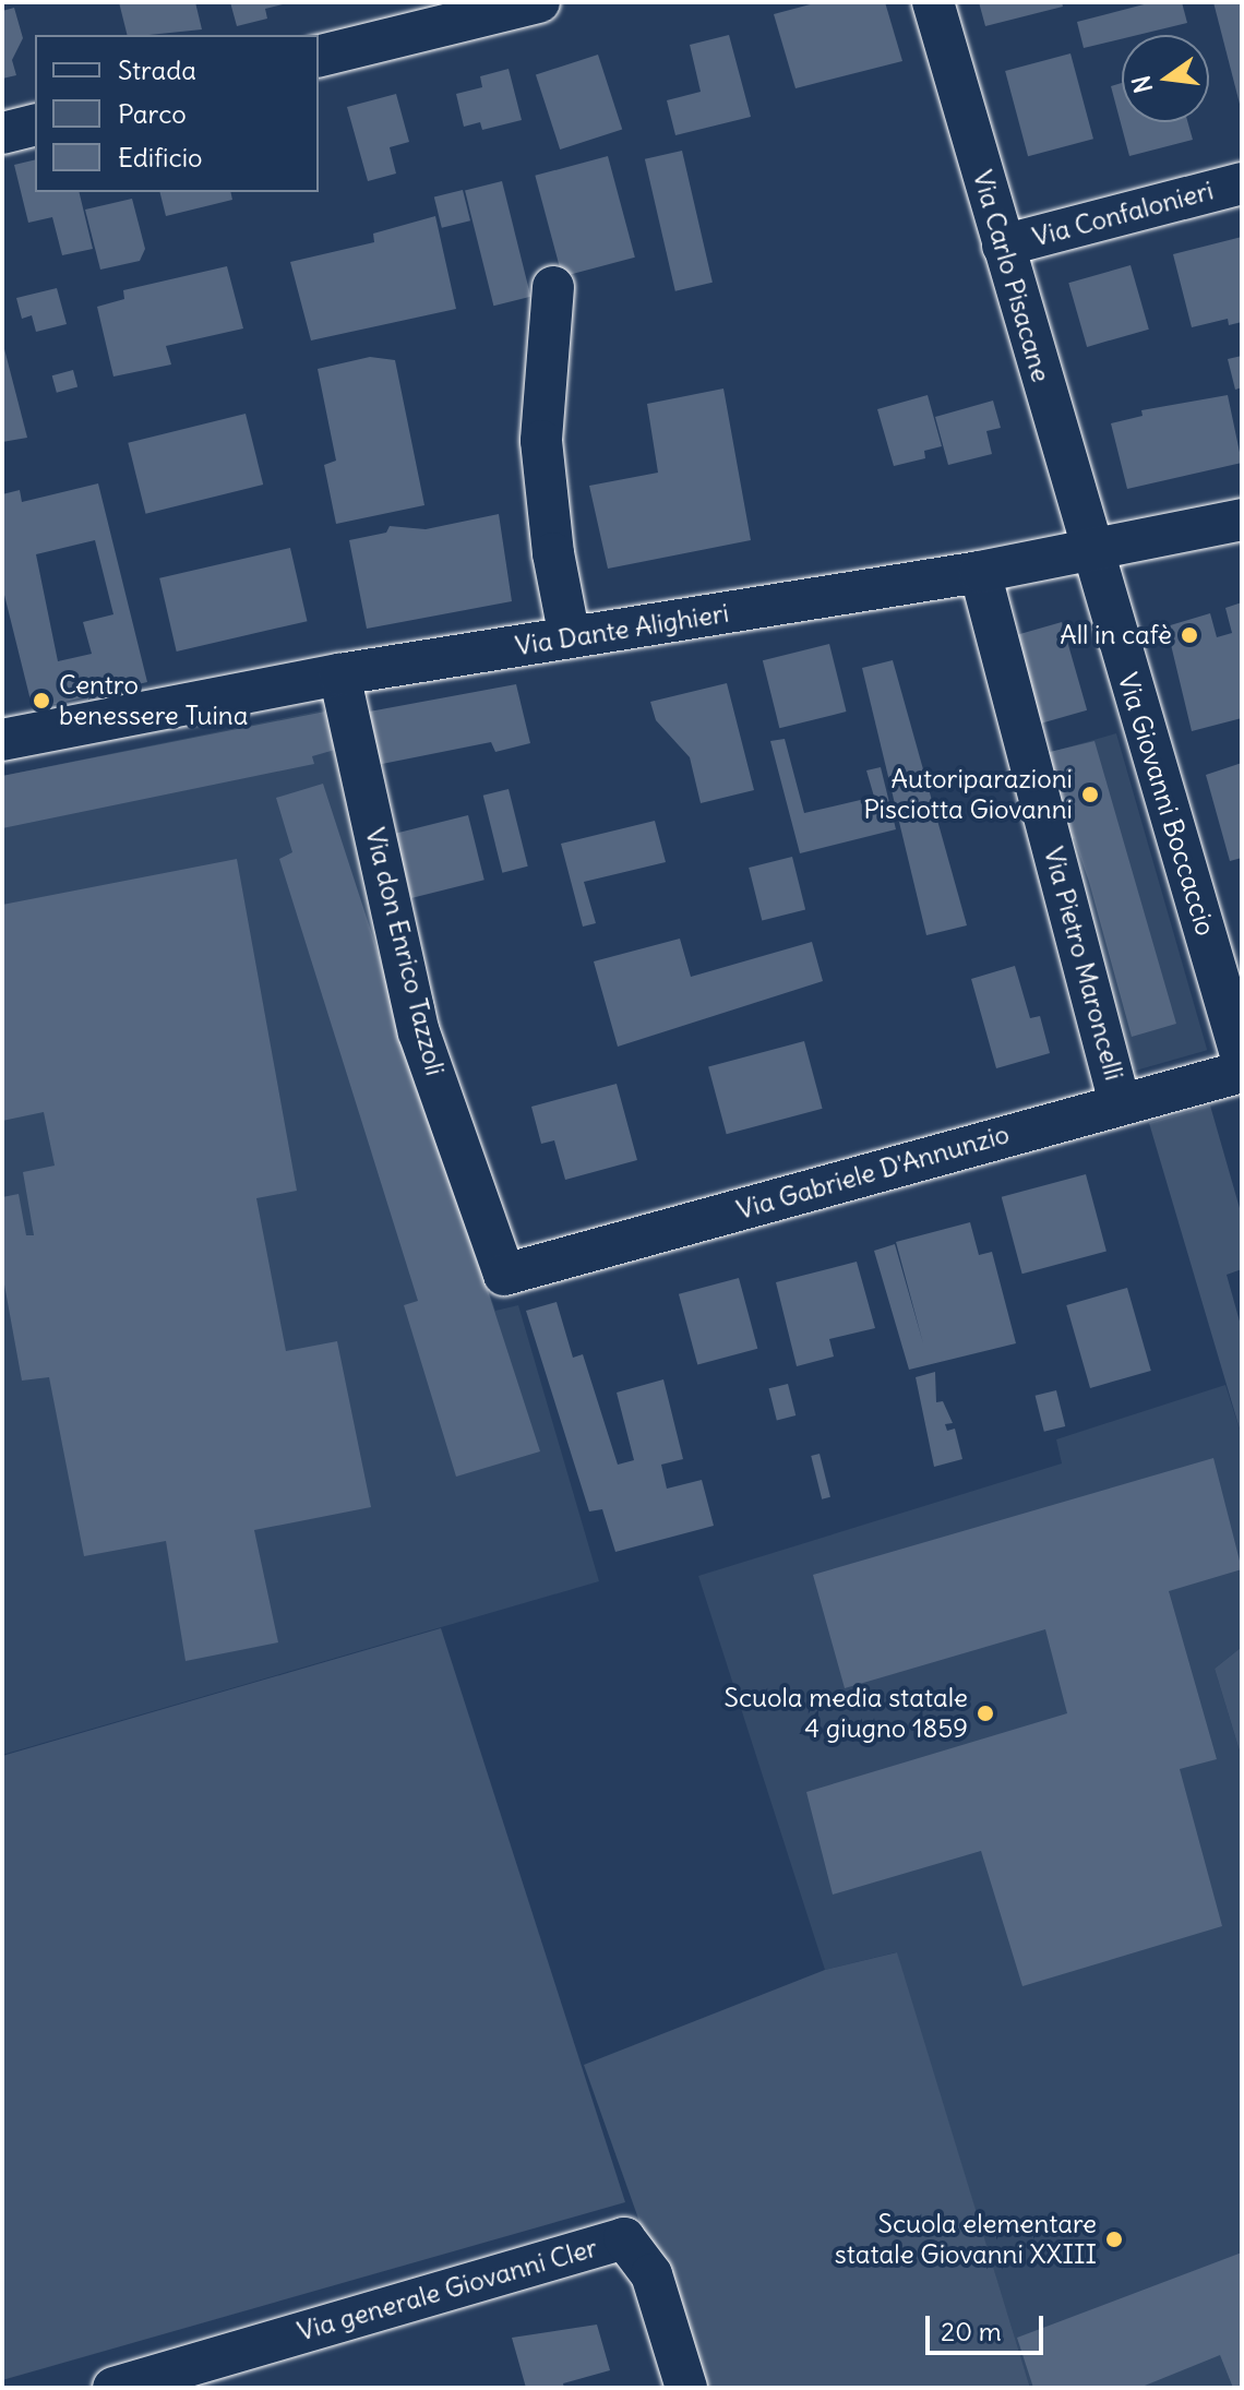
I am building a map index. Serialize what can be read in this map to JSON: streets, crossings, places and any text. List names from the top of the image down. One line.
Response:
{"streets":{"street":["Via Confalonieri","Via Carlo Pisacane","Via Dante Alighieri","Via Giovanni Boccaccio","Via don Enrico Tazzoli","Via Pietro Maroncelli","Via Gabriele D'Annunzio","Via generale Giovanni Cler"]},"crossings":[["Via Confalonieri","Via Carlo Pisacane"],["Via Carlo Pisacane","Via Dante Alighieri"],["Via Carlo Pisacane","Via Giovanni Boccaccio"],["Via Dante Alighieri","Via Giovanni Boccaccio"],["Via Dante Alighieri","Via don Enrico Tazzoli"],["Via Dante Alighieri","Via Pietro Maroncelli"],["Via don Enrico Tazzoli","Via Gabriele D'Annunzio"],["Via Pietro Maroncelli","Via Gabriele D'Annunzio"]],"places":["All in cafè","Centro benessere Tuina","Autoriparazioni Pisciotta Giovanni","Scuola media statale 4 giugno 1859","Scuola elementare statale Giovanni XXIII"],"legend":["Strada","Parco","Edificio"],"scale_bar":"20 m","north":"left"}
